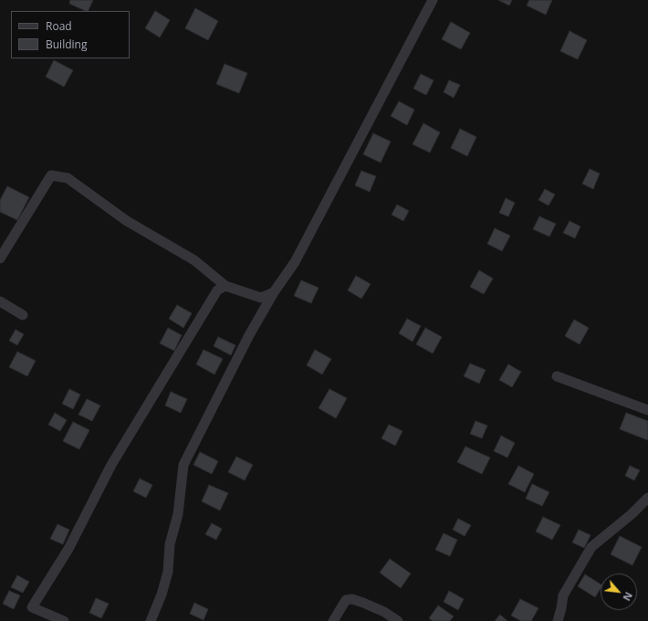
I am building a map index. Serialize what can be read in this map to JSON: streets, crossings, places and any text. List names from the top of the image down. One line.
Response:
{"legend":["Road","Building"],"north":"bottom right"}
